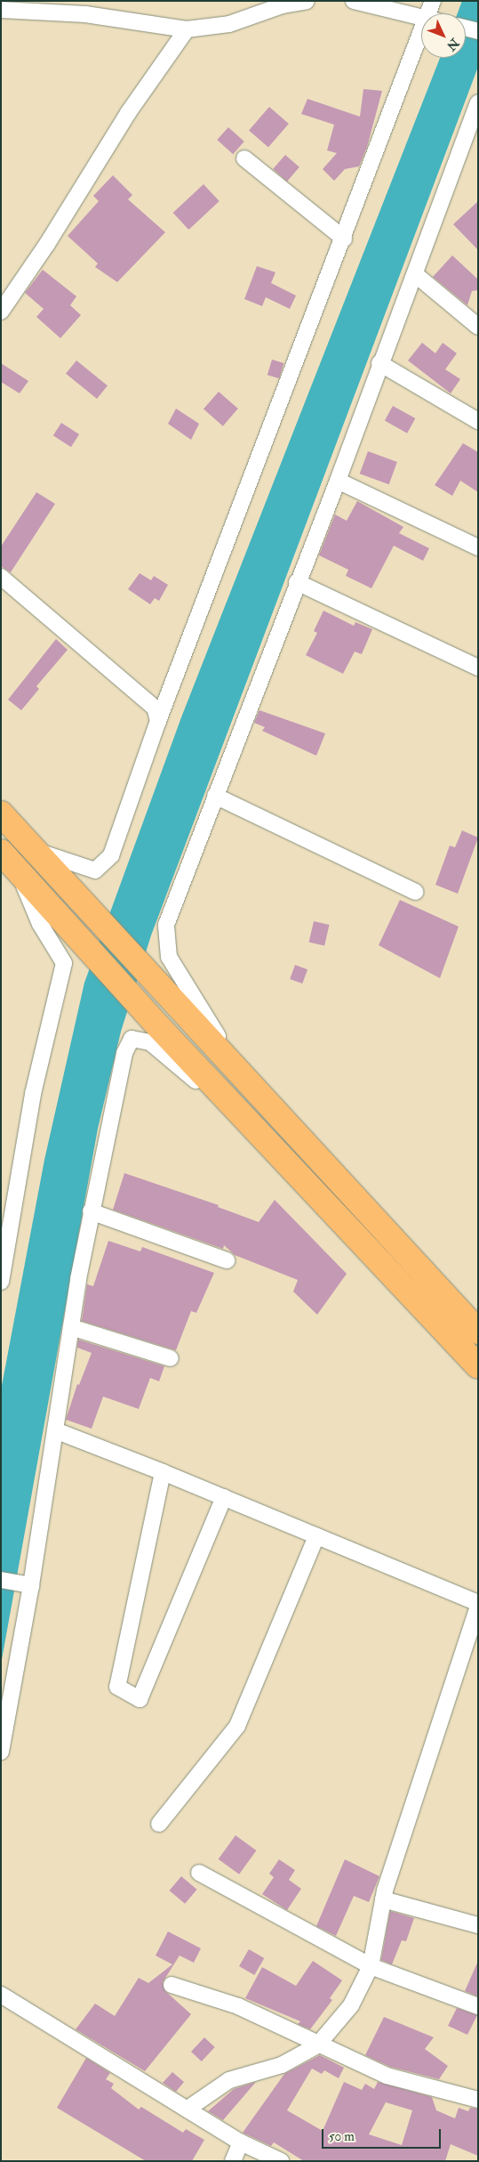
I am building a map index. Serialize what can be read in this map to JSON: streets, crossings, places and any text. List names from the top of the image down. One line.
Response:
{"scale_bar":"50 m","north":"bottom right"}
